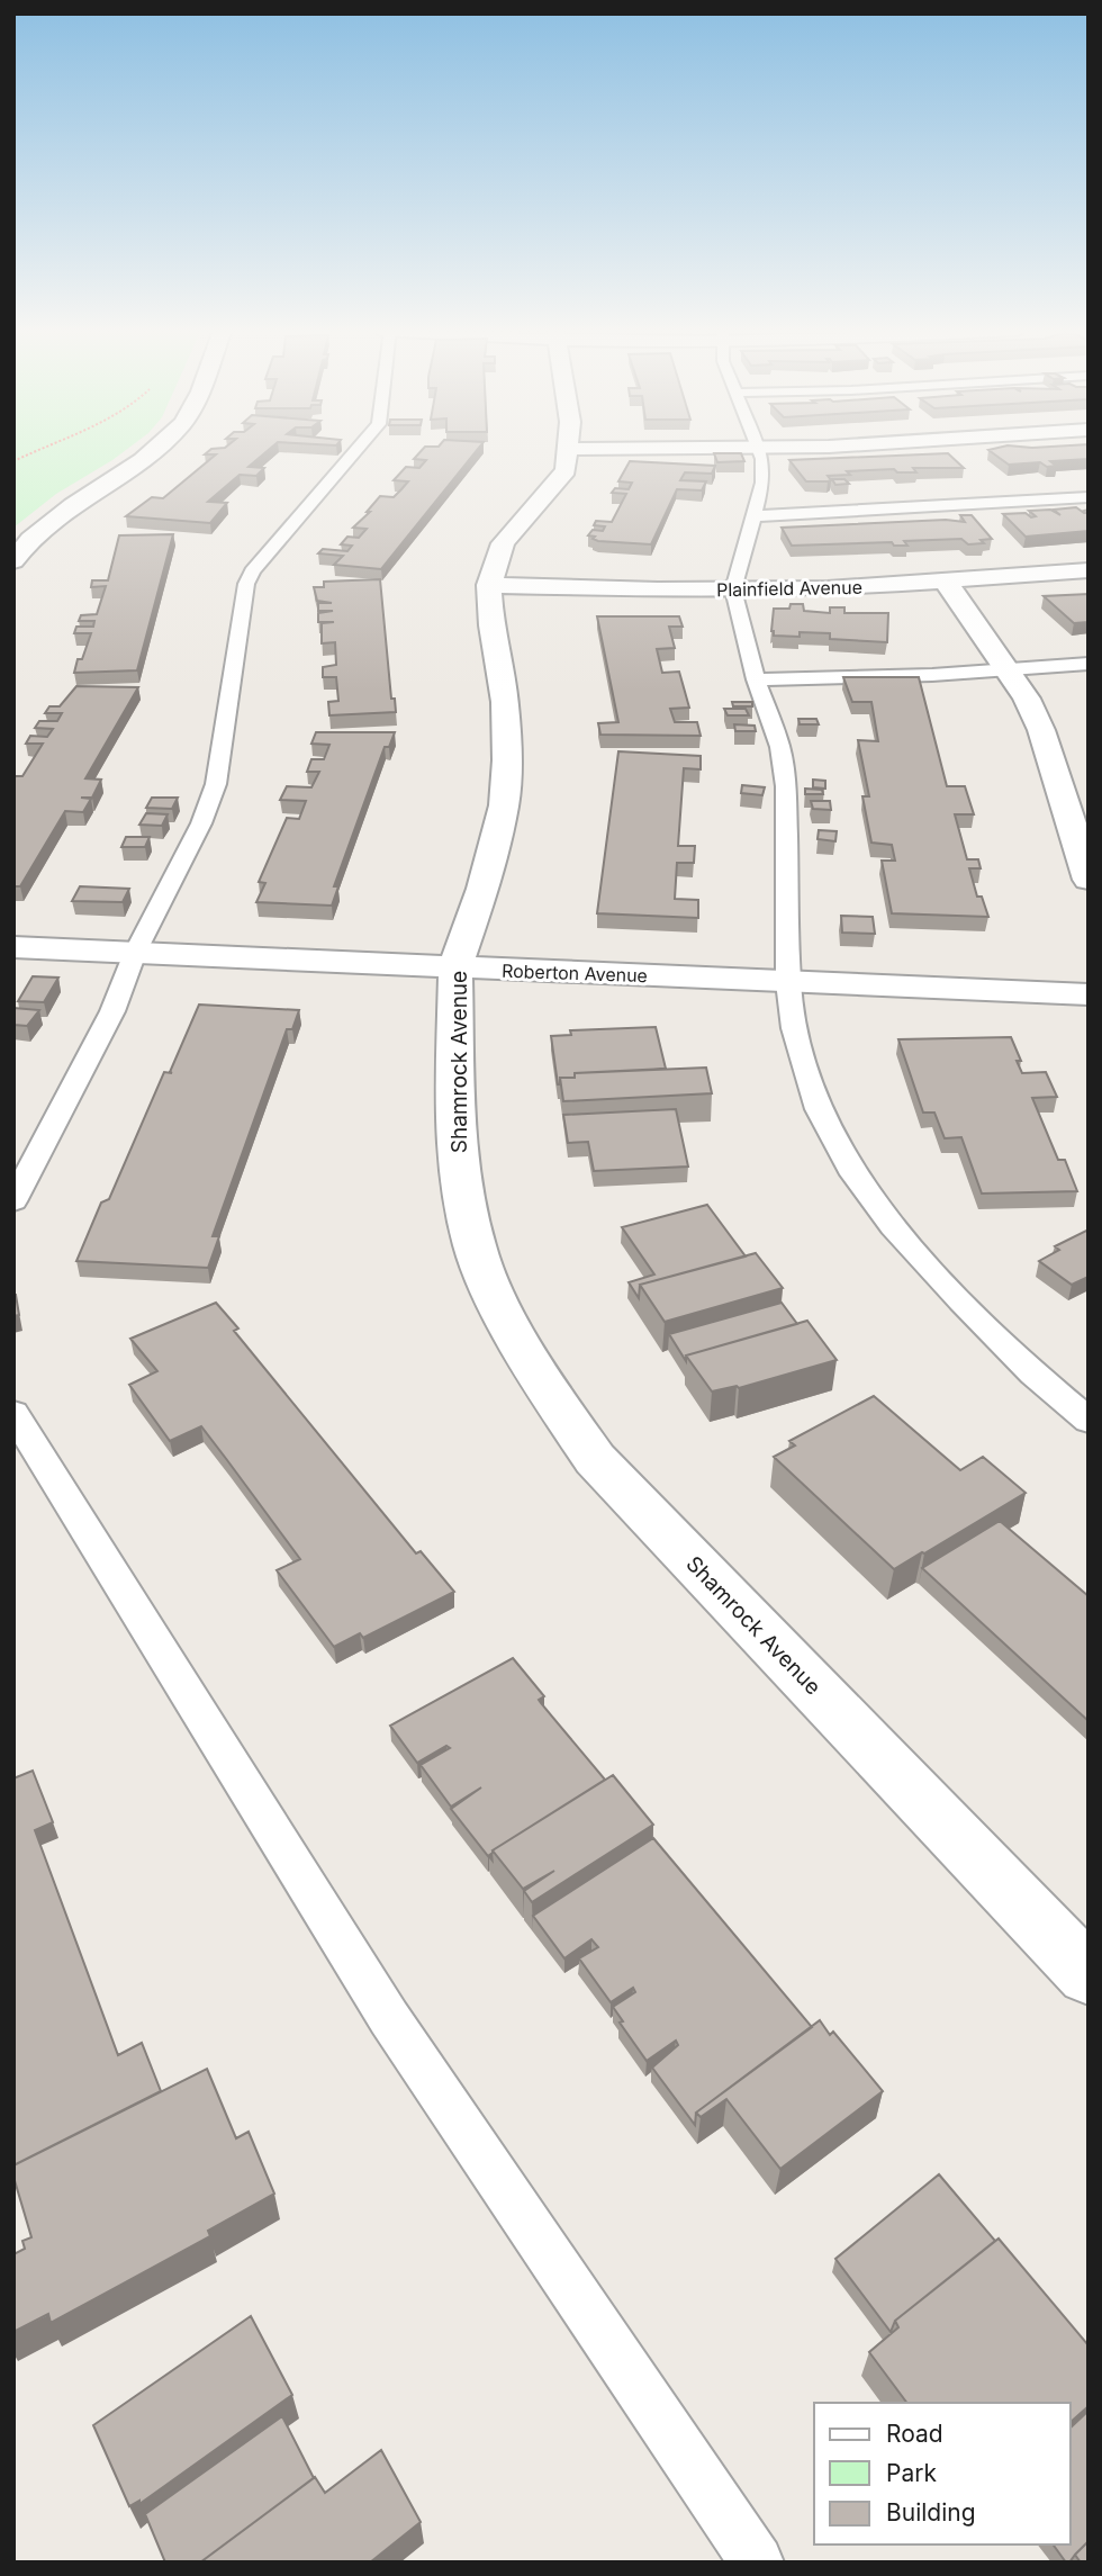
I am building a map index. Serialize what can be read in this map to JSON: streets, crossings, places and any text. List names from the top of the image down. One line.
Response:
{"streets":{"street":["Plainfield Avenue","Roberton Avenue","Shamrock Avenue"]},"crossings":[["Plainfield Avenue","Shamrock Avenue"],["Roberton Avenue","Shamrock Avenue"]],"legend":["Road","Park","Building"]}
